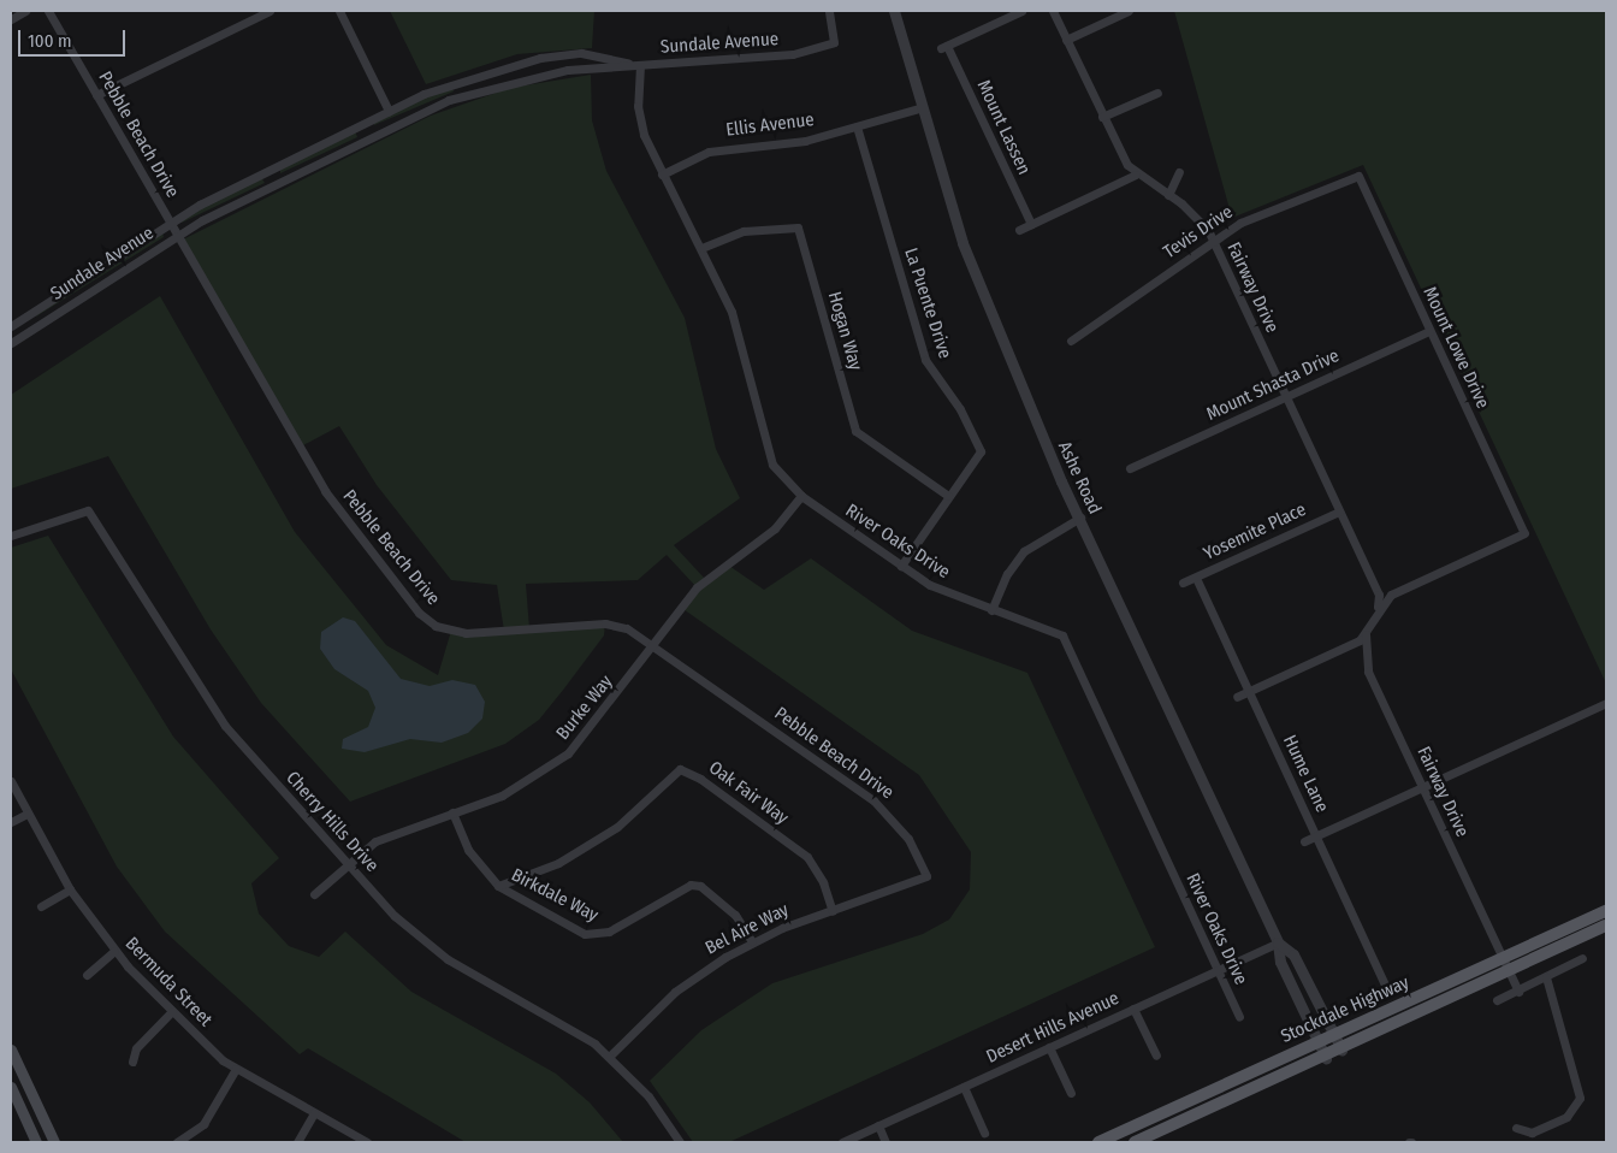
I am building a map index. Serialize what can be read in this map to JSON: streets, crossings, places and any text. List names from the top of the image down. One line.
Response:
{"streets":{"main road":["Stockdale Highway"],"street":["Sundale Avenue","Ellis Avenue","Mount Lassen","Pebble Beach Drive","Tevis Drive","Fairway Drive","La Puente Drive","Hogan Way","Mount Lowe Drive","Mount Shasta Drive","Ashe Road","Yosemite Place","River Oaks Drive","Burke Way","Hume Lane","Oak Fair Way","Cherry Hills Drive","Birkdale Way","Bel Aire Way","Bermuda Street","Desert Hills Avenue"]},"crossings":[["Sundale Avenue","Pebble Beach Drive"],["Sundale Avenue","River Oaks Drive"],["Ellis Avenue","La Puente Drive"],["Ellis Avenue","Ashe Road"],["Ellis Avenue","River Oaks Drive"],["Pebble Beach Drive","Burke Way"],["Pebble Beach Drive","Bel Aire Way"],["Tevis Drive","Fairway Drive"],["Tevis Drive","Mount Lowe Drive"],["Fairway Drive","Mount Lowe Drive"],["Fairway Drive","Mount Shasta Drive"],["Fairway Drive","Yosemite Place"],["Fairway Drive","Stockdale Highway"],["La Puente Drive","Hogan Way"],["La Puente Drive","River Oaks Drive"],["Hogan Way","River Oaks Drive"],["Mount Lowe Drive","Mount Shasta Drive"],["Ashe Road","Stockdale Highway"],["Ashe Road","Desert Hills Avenue"],["Yosemite Place","Hume Lane"],["River Oaks Drive","Burke Way"],["River Oaks Drive","Desert Hills Avenue"],["Burke Way","Cherry Hills Drive"],["Burke Way","Birkdale Way"],["Oak Fair Way","Birkdale Way"],["Oak Fair Way","Bel Aire Way"],["Cherry Hills Drive","Bel Aire Way"],["Birkdale Way","Bel Aire Way"]],"scale_bar":"100 m"}
